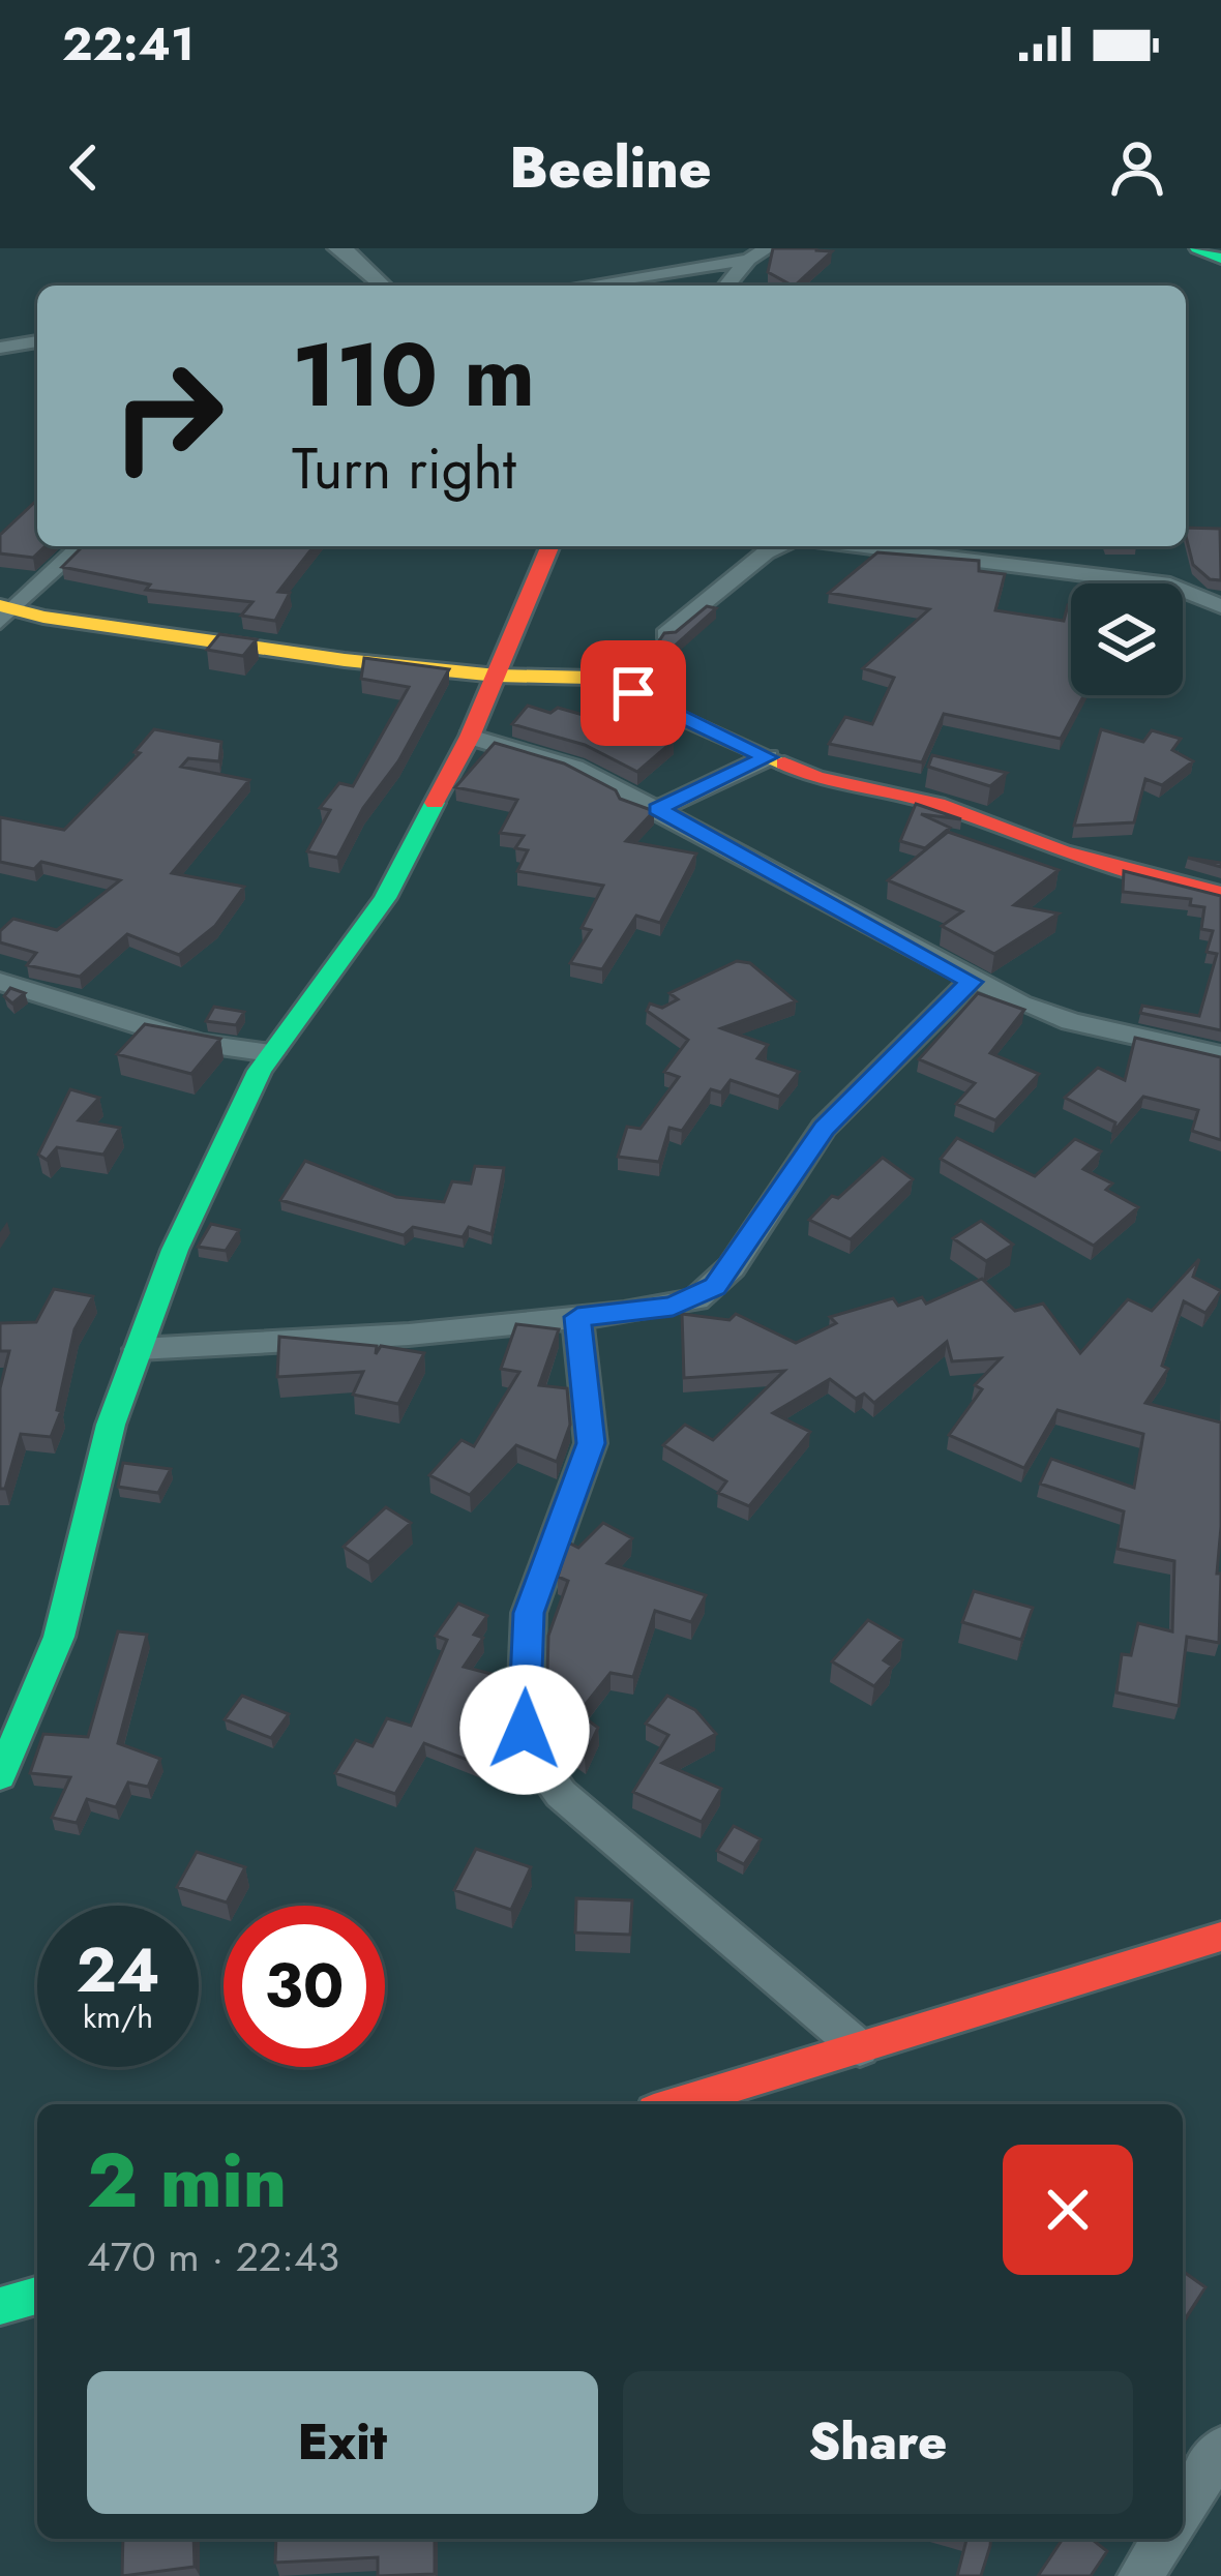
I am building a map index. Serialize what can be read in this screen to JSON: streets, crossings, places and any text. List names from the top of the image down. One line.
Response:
{"page":{"status":"22:41","header":"Beeline","turn":["110 m","Turn right"],"speed":"24 km/h","limit":"30","heading":["2 min","470 m · 22:43"],"buttons":["Exit","Share"]}}
